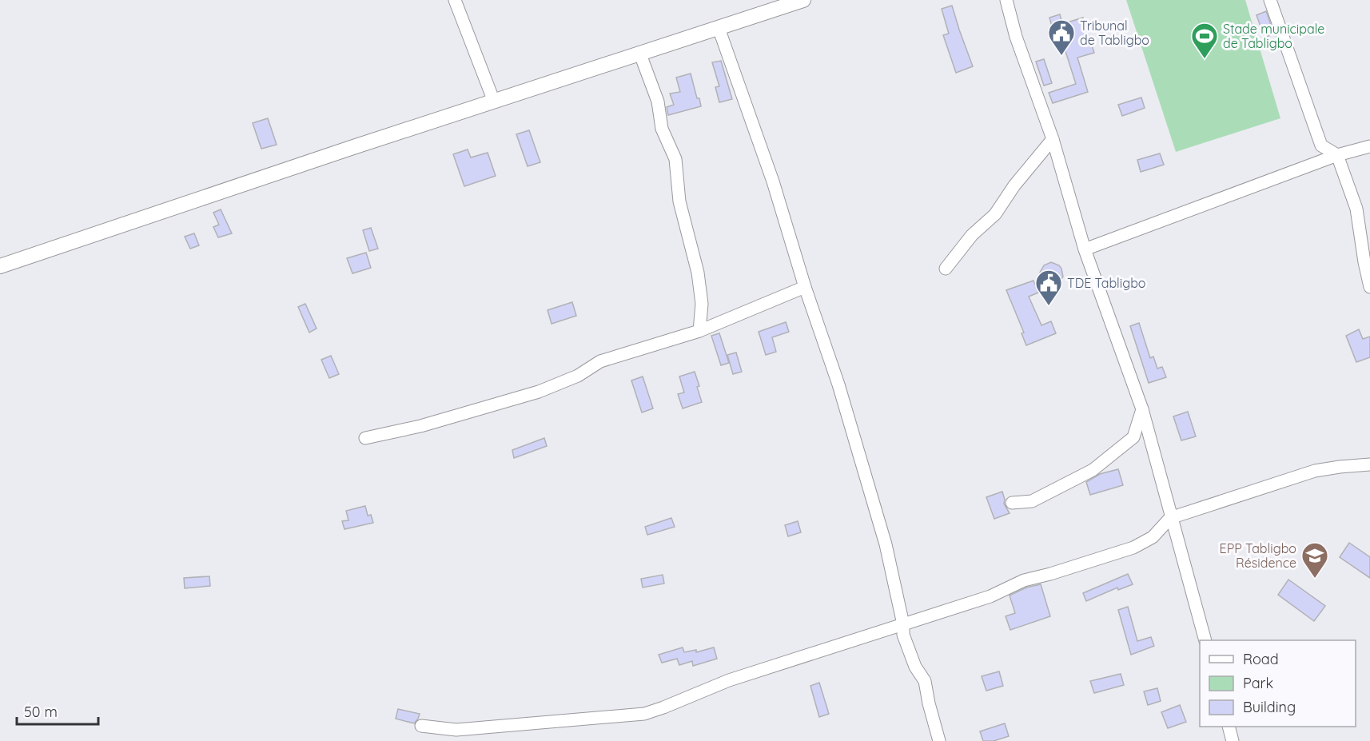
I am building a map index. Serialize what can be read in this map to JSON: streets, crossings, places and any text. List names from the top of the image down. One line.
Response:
{"places":{"public building":["Tribunal de Tabligbo","TDE Tabligbo"],"sports":["Stade municipale de Tabligbo"],"school or university":["EPP Tabligbo Résidence"]},"legend":["Road","Park","Building"],"scale_bar":"50 m"}
